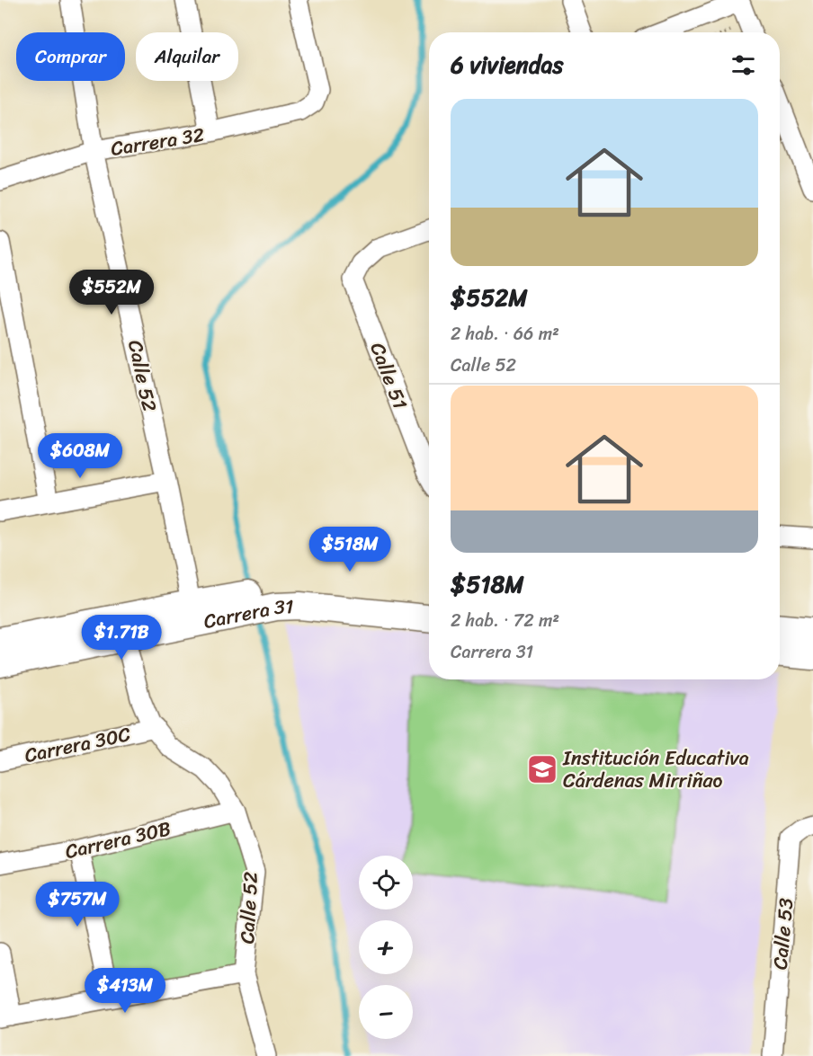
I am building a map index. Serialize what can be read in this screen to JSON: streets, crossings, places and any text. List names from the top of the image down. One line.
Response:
{"streets":{"street":["Carrera 32","Calle 52","Calle 51","Carrera 31","Carrera 30C","Carrera 30B","Calle 53"]},"crossings":[["Carrera 32","Calle 52"],["Calle 52","Carrera 31"],["Calle 52","Carrera 30C"],["Calle 52","Carrera 30B"]],"places":{"school or university":["Institución Educativa Cárdenas Mirriñao"]},"page":{"chip":["Comprar","Alquilar"],"heading":"6 viviendas","list":[{"name":"$552M","note":"2 hab. · 66 m² · Calle 52"},{"name":"$518M","note":"2 hab. · 72 m² · Carrera 31"}],"price":["$552M","$608M","$518M","$1.71B","$757M","$413M"],"map_buttons":["+","−"]}}
